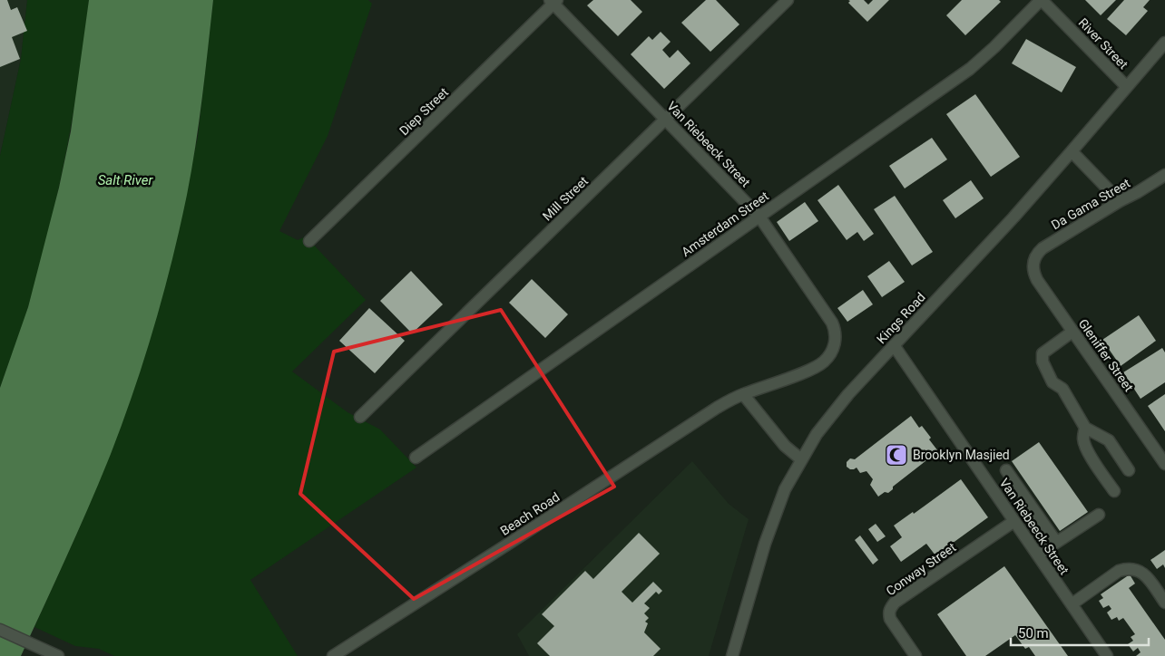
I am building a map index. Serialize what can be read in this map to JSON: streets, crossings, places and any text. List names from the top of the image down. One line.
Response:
{"streets":{"street":["River Street","Diep Street","Van Riebeeck Street","Mill Street","Da Gama Street","Amsterdam Street","Kings Road","Gleniffer Street","Beach Road","Conway Street"]},"crossings":[["River Street","Amsterdam Street"],["River Street","Kings Road"],["Diep Street","Van Riebeeck Street"],["Van Riebeeck Street","Mill Street"],["Van Riebeeck Street","Amsterdam Street"],["Van Riebeeck Street","Kings Road"],["Van Riebeeck Street","Beach Road"],["Van Riebeeck Street","Conway Street"],["Da Gama Street","Gleniffer Street"]],"water":["Salt River"],"places":{"mosque":["Brooklyn Masjied"]},"scale_bar":"50 m"}
